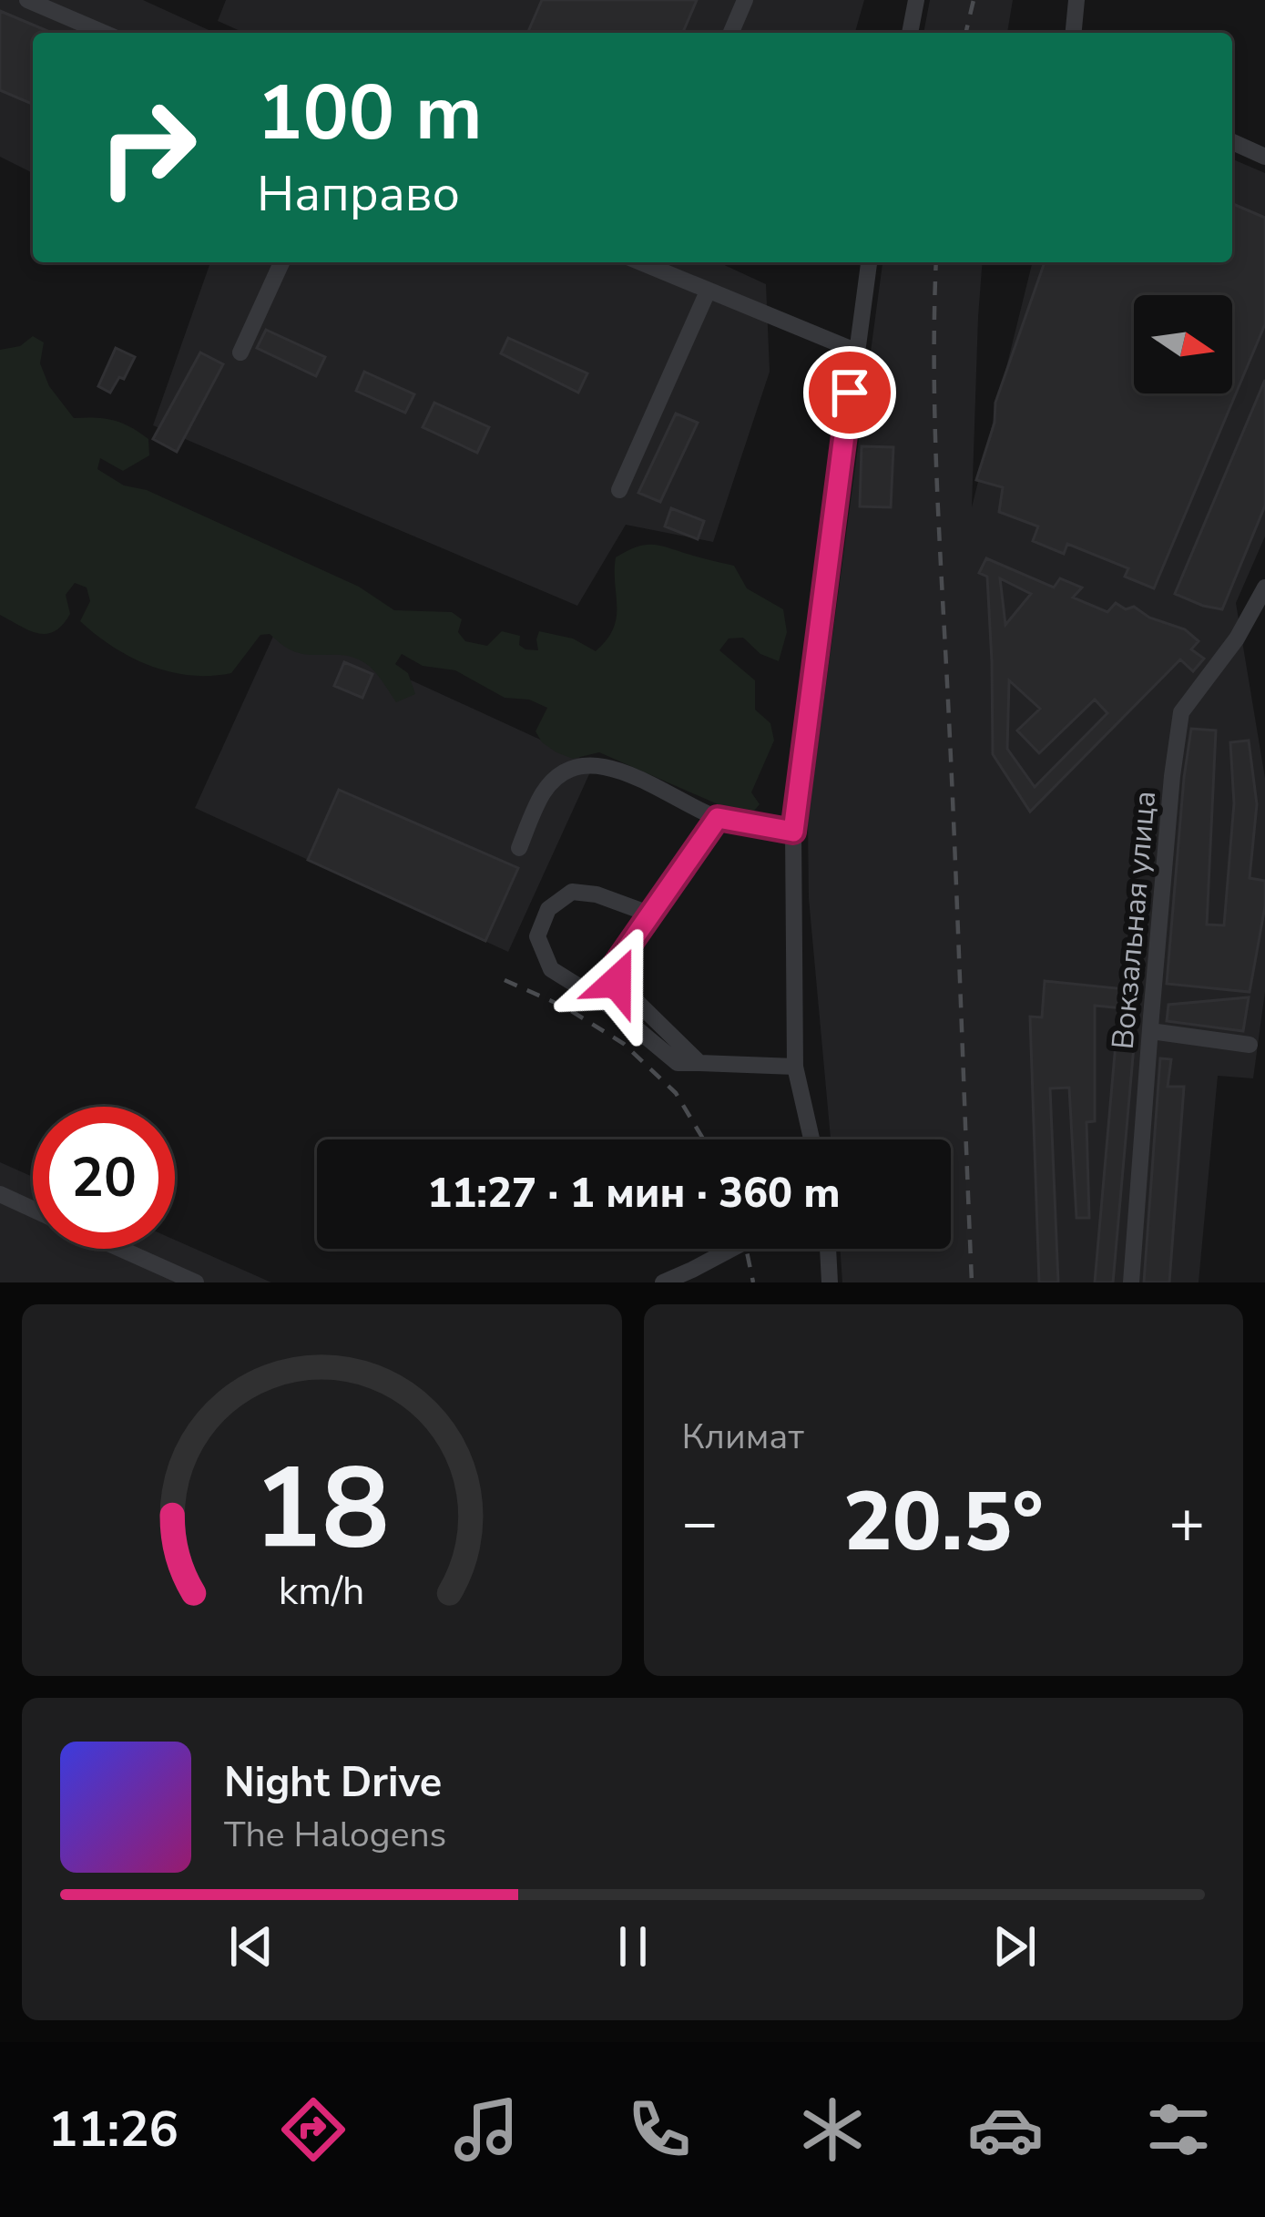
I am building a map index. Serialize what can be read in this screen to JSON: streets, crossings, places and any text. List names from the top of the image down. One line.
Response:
{"streets":{"street":["Вокзальная улица"]},"north":"right","page":{"turn":["100 m","Направо"],"limit":"20","trip":"11:27 · 1 мин · 360 m","tile":"Климат","heat":["−","20.5°","+"],"song":["Night Drive","The Halogens"],"tabs":"11:26","gauge":["18","km/h"]}}
